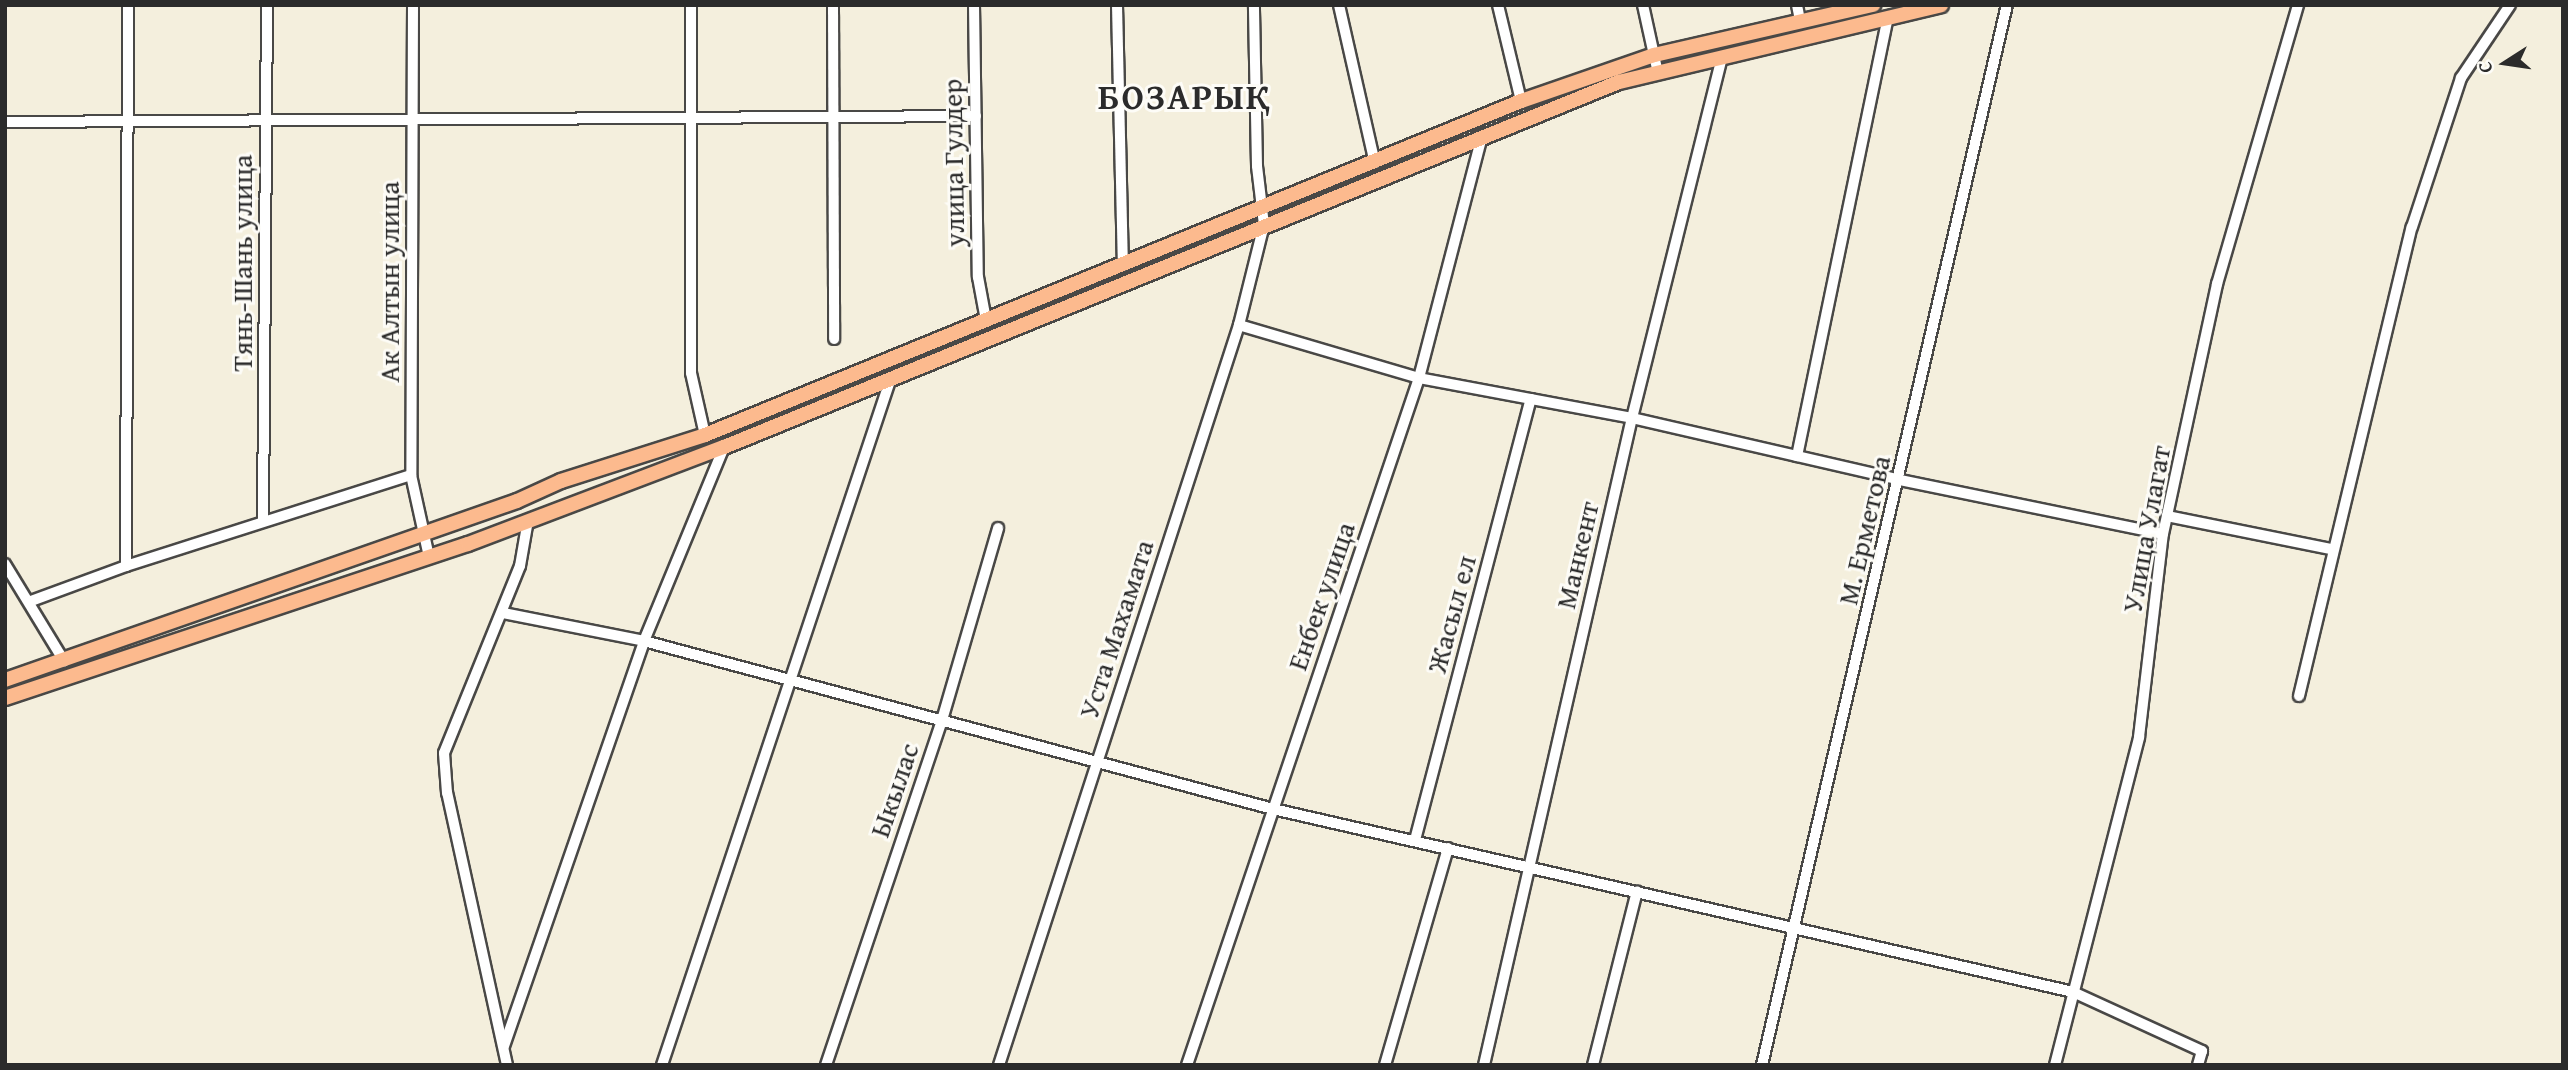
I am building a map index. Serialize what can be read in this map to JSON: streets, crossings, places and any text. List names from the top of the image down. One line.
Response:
{"streets":{"street":["улица Гулдер","Тянь-Шань улица","Ак Алтын улица","Улица Улагат","М. Ерметова","Манкент","Енбек улица","Жасыл ел","Уста Махамата","Ыкылас"]},"districts":["БОЗАРЫҚ"],"north":"left"}
